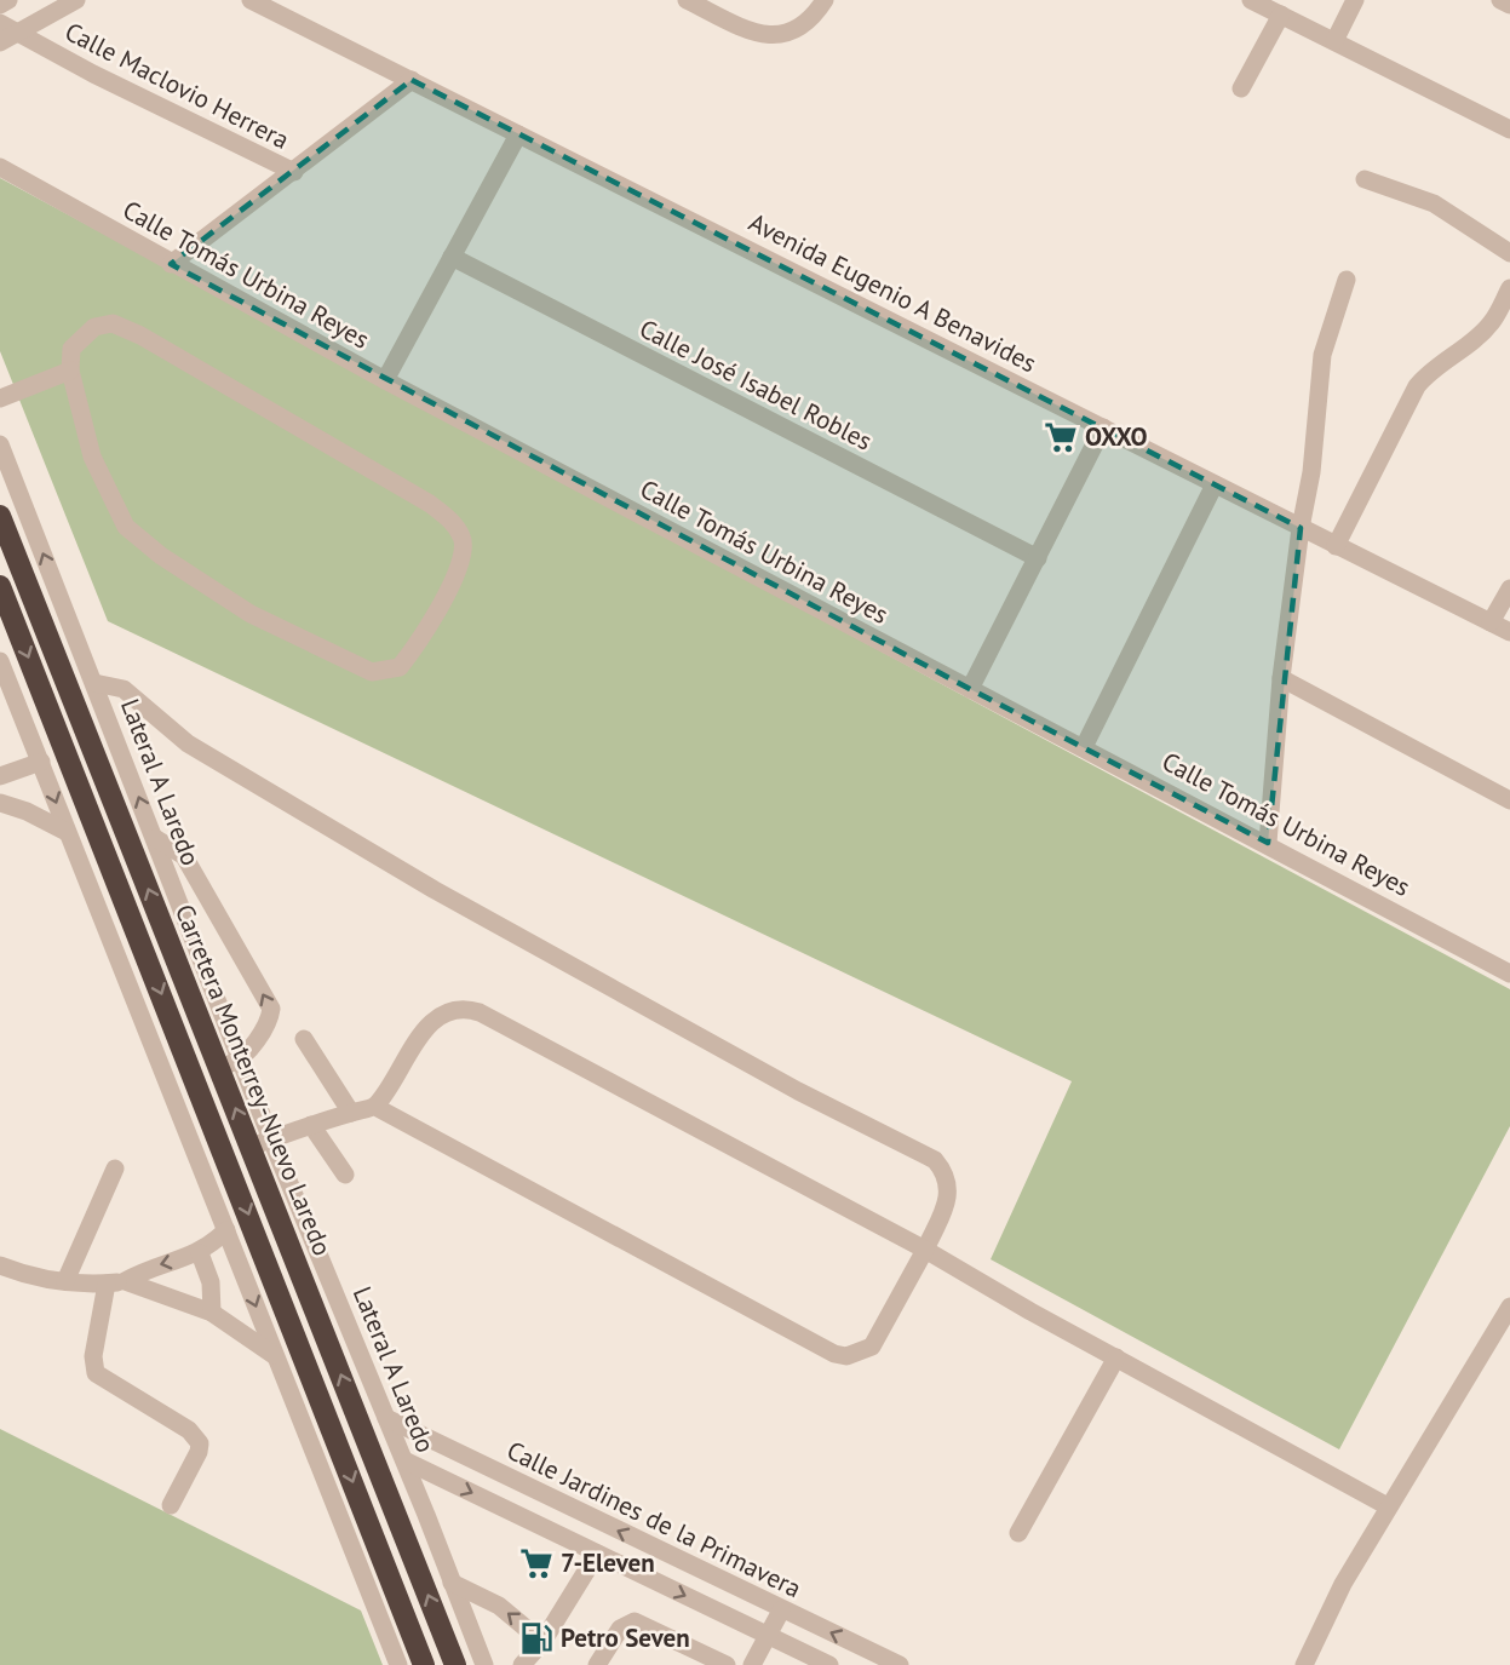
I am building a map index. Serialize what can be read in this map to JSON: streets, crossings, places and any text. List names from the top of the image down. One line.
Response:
{"streets":{"highway":["Carretera Monterrey-Nuevo Laredo"],"street":["Calle Maclovio Herrera","Calle Tomás Urbina Reyes","Avenida Eugenio A Benavides","Calle José Isabel Robles","Lateral A Laredo","Calle Jardines de la Primavera"]},"crossings":[["Lateral A Laredo","Carretera Monterrey-Nuevo Laredo"],["Lateral A Laredo","Calle Jardines de la Primavera"]],"places":{"supermarket":["OXXO","7-Eleven"],"fuel station":["Petro Seven"]}}
